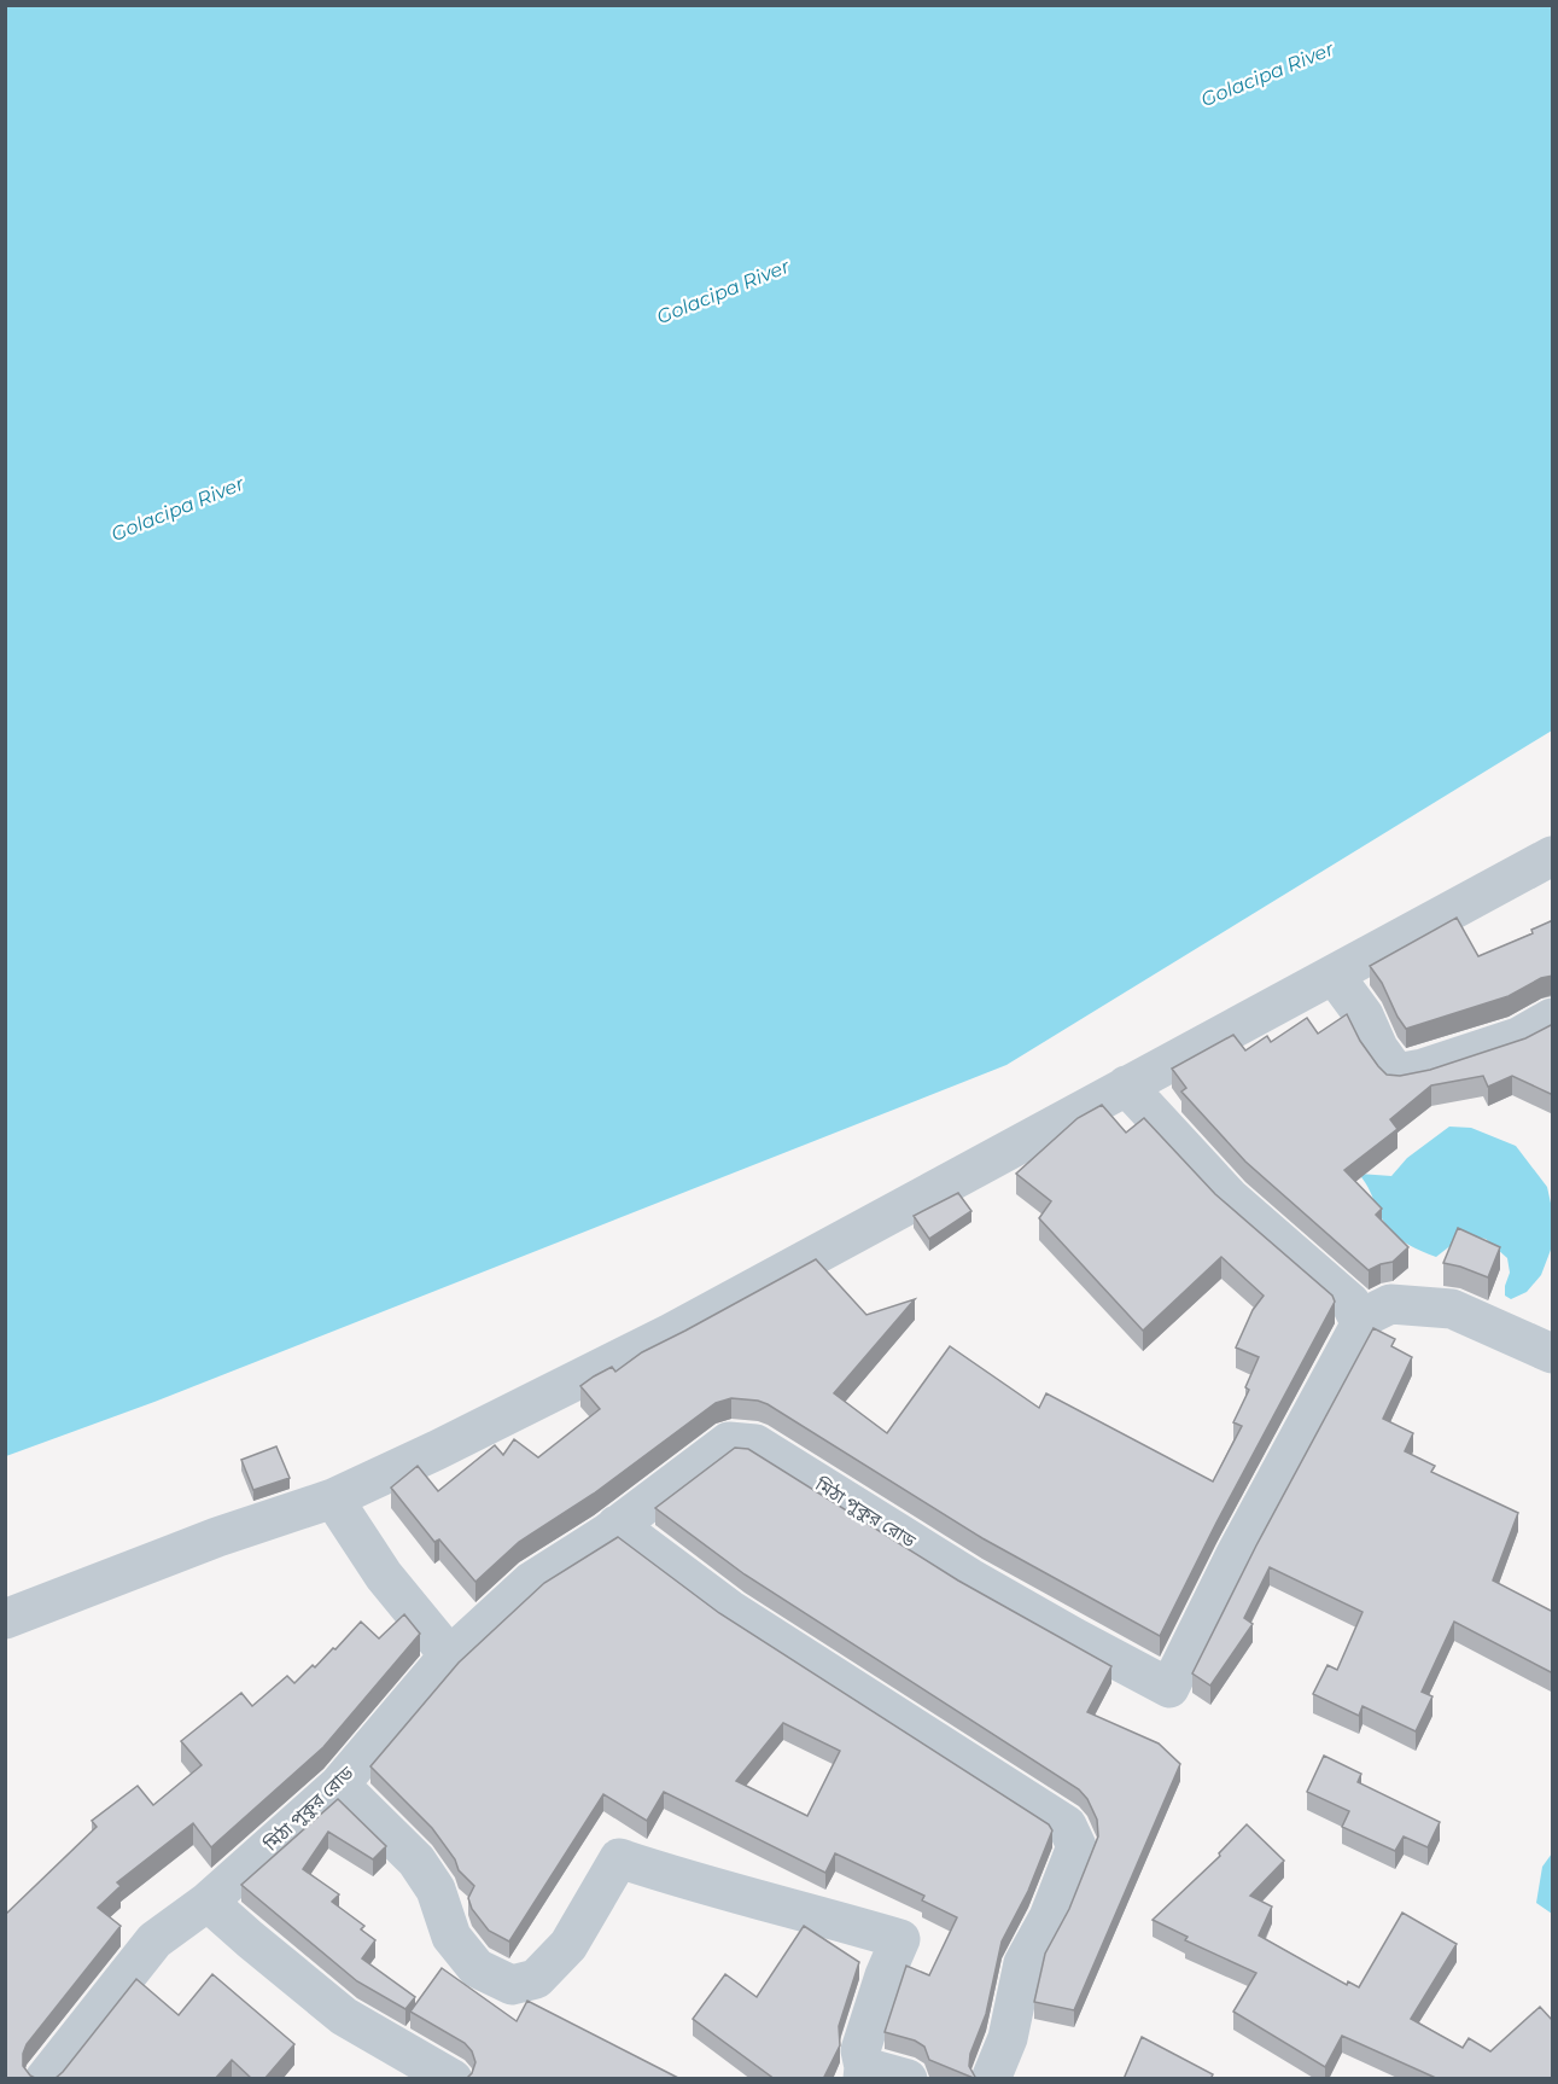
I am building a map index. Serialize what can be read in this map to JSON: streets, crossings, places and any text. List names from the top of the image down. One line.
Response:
{"streets":{"street":["মিঠা পুকুর রোড"]},"water":["Golacipa River"]}
